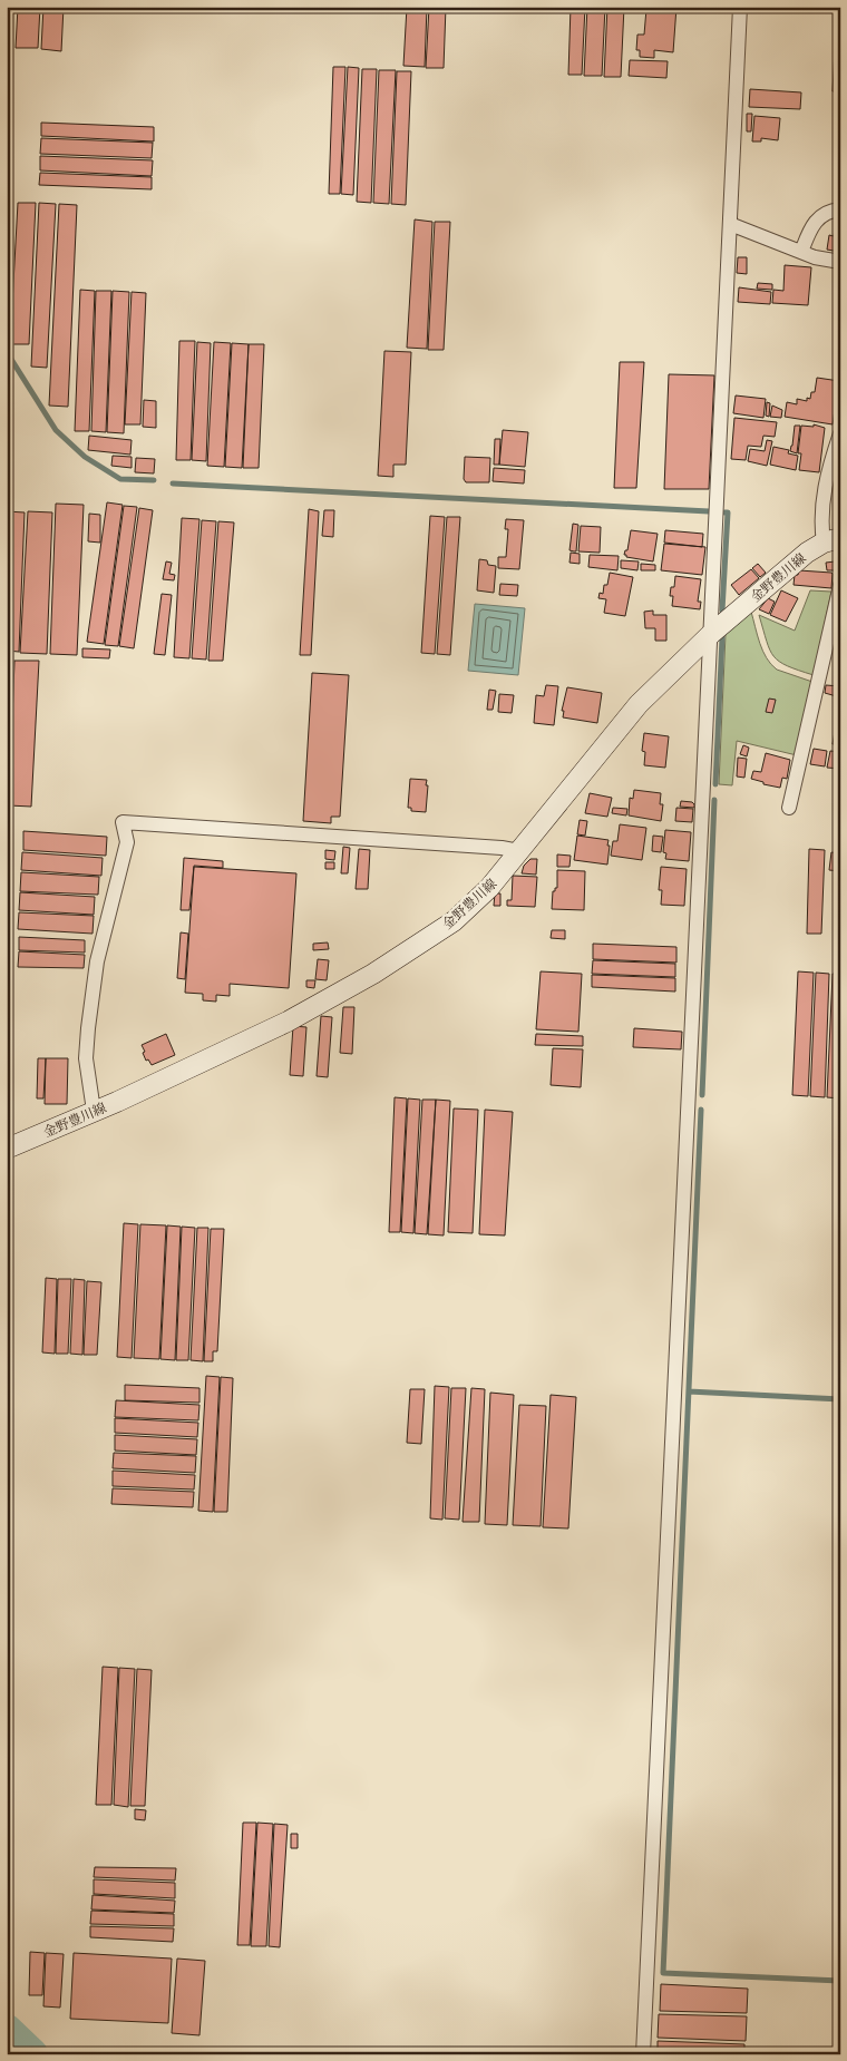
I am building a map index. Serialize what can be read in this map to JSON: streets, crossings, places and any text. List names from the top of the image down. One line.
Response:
{"streets":{"main road":["金野豊川線"]}}
